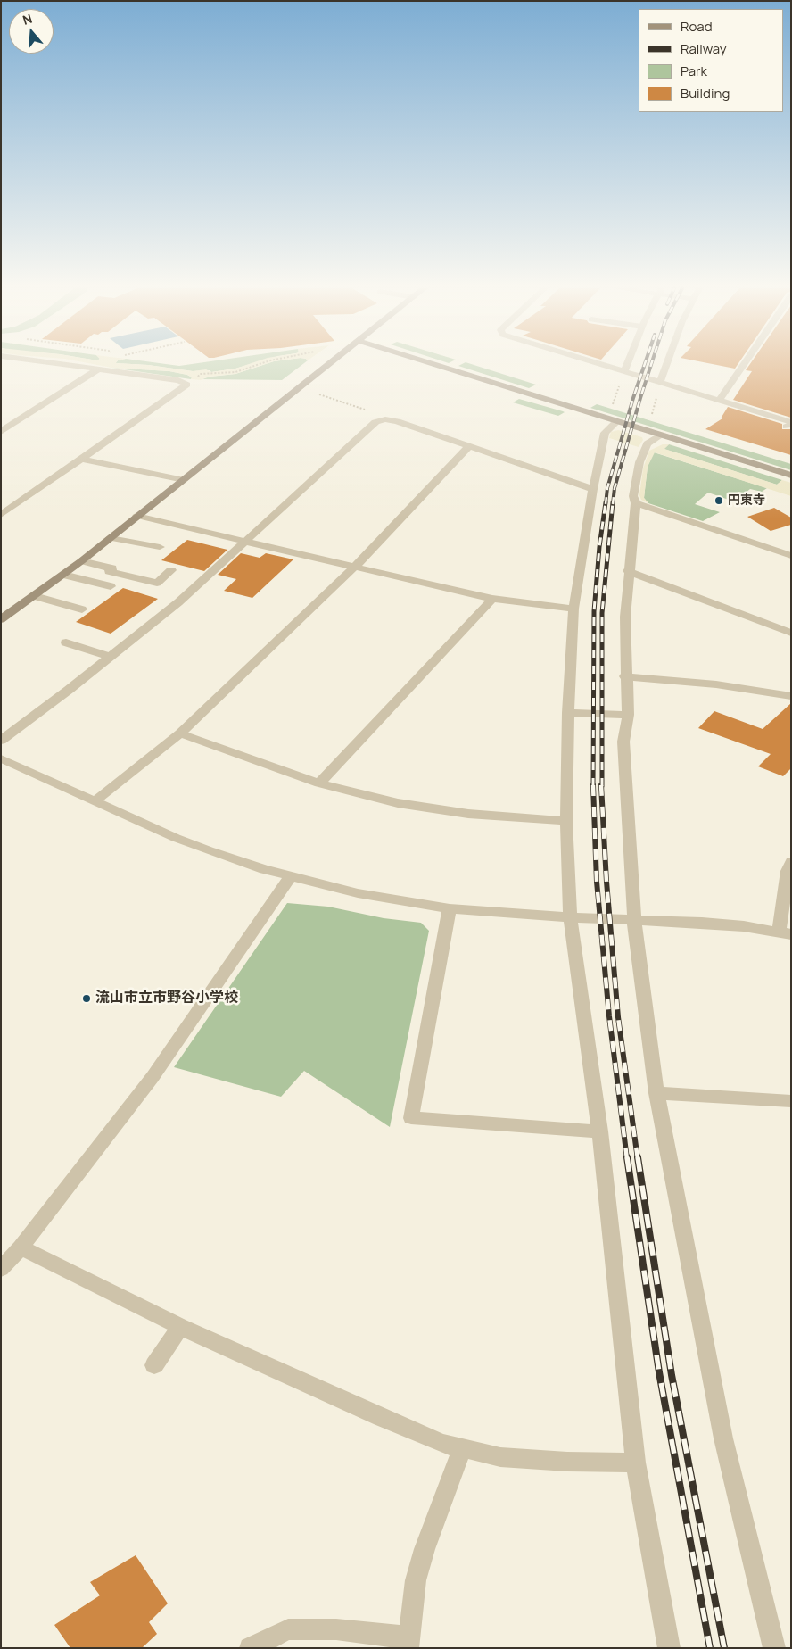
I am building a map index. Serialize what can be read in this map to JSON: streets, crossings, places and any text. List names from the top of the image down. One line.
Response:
{"places":["円東寺","流山市立市野谷小学校"],"legend":["Road","Railway","Park","Building"],"north":"top"}
